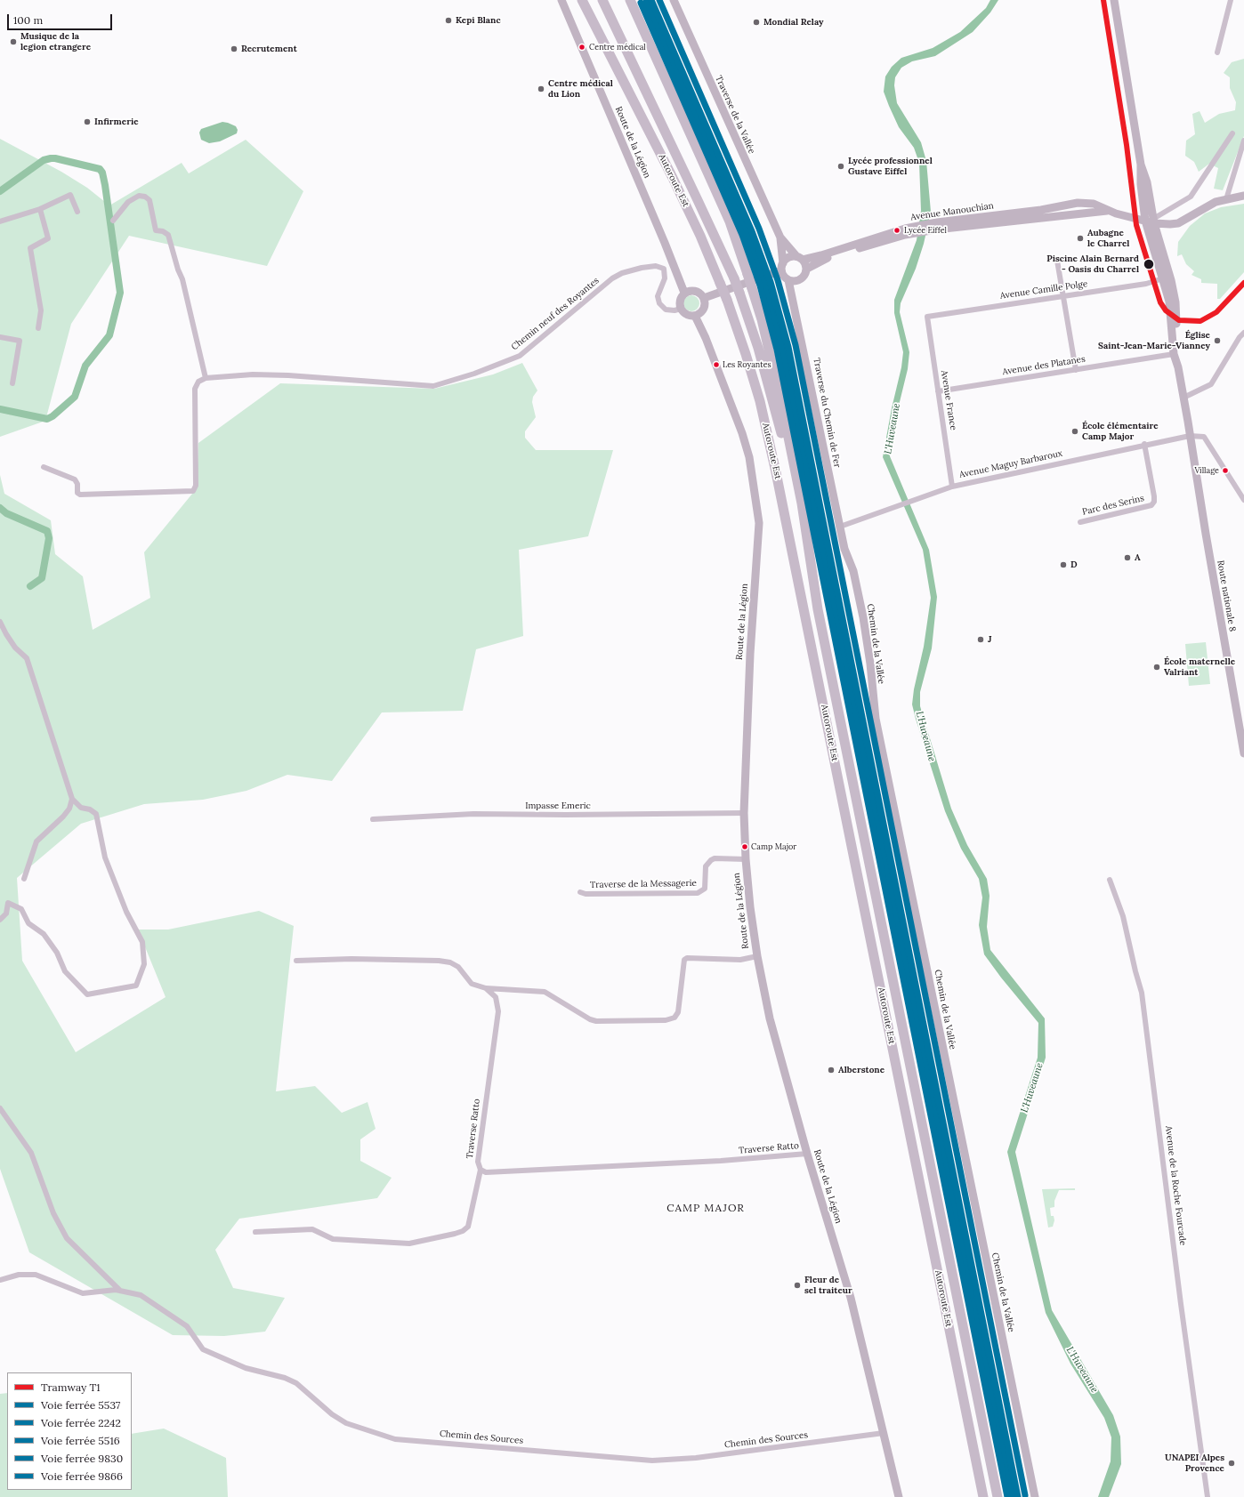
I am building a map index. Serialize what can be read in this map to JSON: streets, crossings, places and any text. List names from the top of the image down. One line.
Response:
{"streets":{"highway":["Autoroute Est"],"main road":["Traverse de la Vallée","Route de la Légion","Avenue Manouchian","Traverse du Chemin de Fer","Route nationale 8","Chemin de la Vallée"],"street":["Avenue Camille Polge","Chemin neuf des Royantes","Avenue des Platanes","Avenue France","Avenue Maguy Barbaroux","Parc des Serins","Impasse Emeric","Traverse de la Messagerie","Traverse Ratto","Avenue de la Roche Fourcade","Chemin des Sources"]},"crossings":[["Traverse de la Vallée","Avenue Manouchian"],["Traverse de la Vallée","Traverse du Chemin de Fer"],["Route de la Légion","Chemin neuf des Royantes"],["Route de la Légion","Impasse Emeric"],["Route de la Légion","Traverse de la Messagerie"],["Route de la Légion","Traverse Ratto"],["Route de la Légion","Chemin des Sources"],["Avenue Manouchian","Traverse du Chemin de Fer"],["Avenue Camille Polge","Avenue France"],["Avenue des Platanes","Avenue France"],["Avenue France","Avenue Maguy Barbaroux"],["Traverse du Chemin de Fer","Avenue Maguy Barbaroux"],["Traverse du Chemin de Fer","Chemin de la Vallée"],["Avenue Maguy Barbaroux","Parc des Serins"],["Avenue Maguy Barbaroux","Route nationale 8"],["Avenue Maguy Barbaroux","Chemin de la Vallée"]],"districts":["CAMP MAJOR"],"water":["L'Huveaune"],"places":["Kepi Blanc","Mondial Relay","Musique de la legion etrangere","Centre médical","Recrutement","Centre médical du Lion","Infirmerie","Lycée professionnel Gustave Eiffel","Lycée Eiffel","Aubagne le Charrel","Piscine Alain Bernard - Oasis du Charrel","Église Saint-Jean-Marie-Vianney","Les Royantes","École élémentaire Camp Major","Village","A","D","J","École maternelle Valriant","Camp Major","Alberstone","Fleur de sel traiteur","UNAPEI Alpes Provence"],"lines":["tram line T1","rail line 5537","rail line 2242","rail line 9866","rail line 5516","rail line 9830"],"legend":["Tramway T1","Voie ferrée 5537","Voie ferrée 2242","Voie ferrée 5516","Voie ferrée 9830","Voie ferrée 9866"],"scale_bar":"100 m"}
